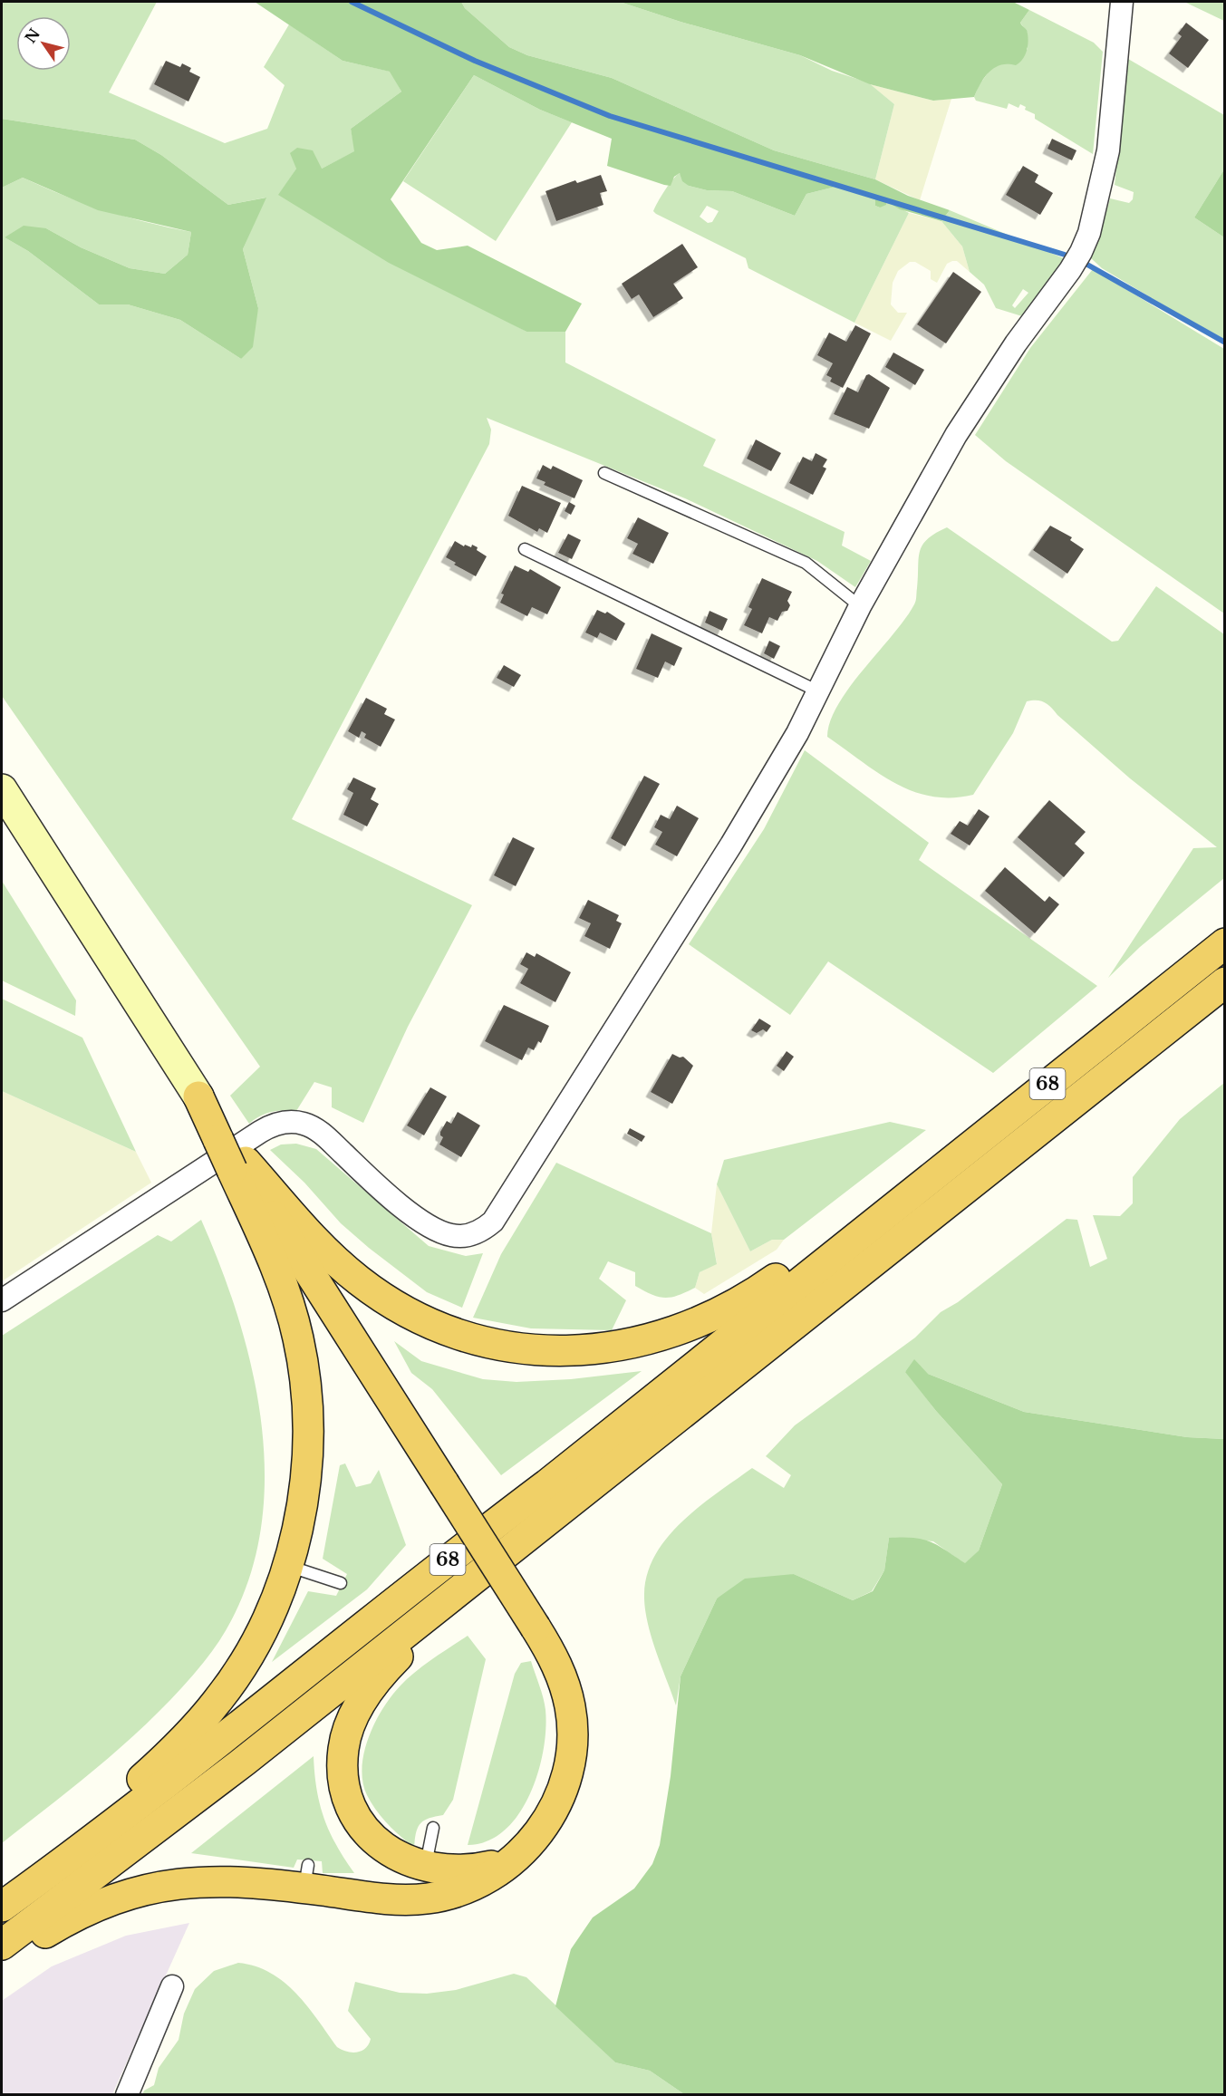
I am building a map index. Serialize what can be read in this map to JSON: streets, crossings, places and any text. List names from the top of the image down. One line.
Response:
{"streets":{"highway":["68"]},"north":"top left"}
